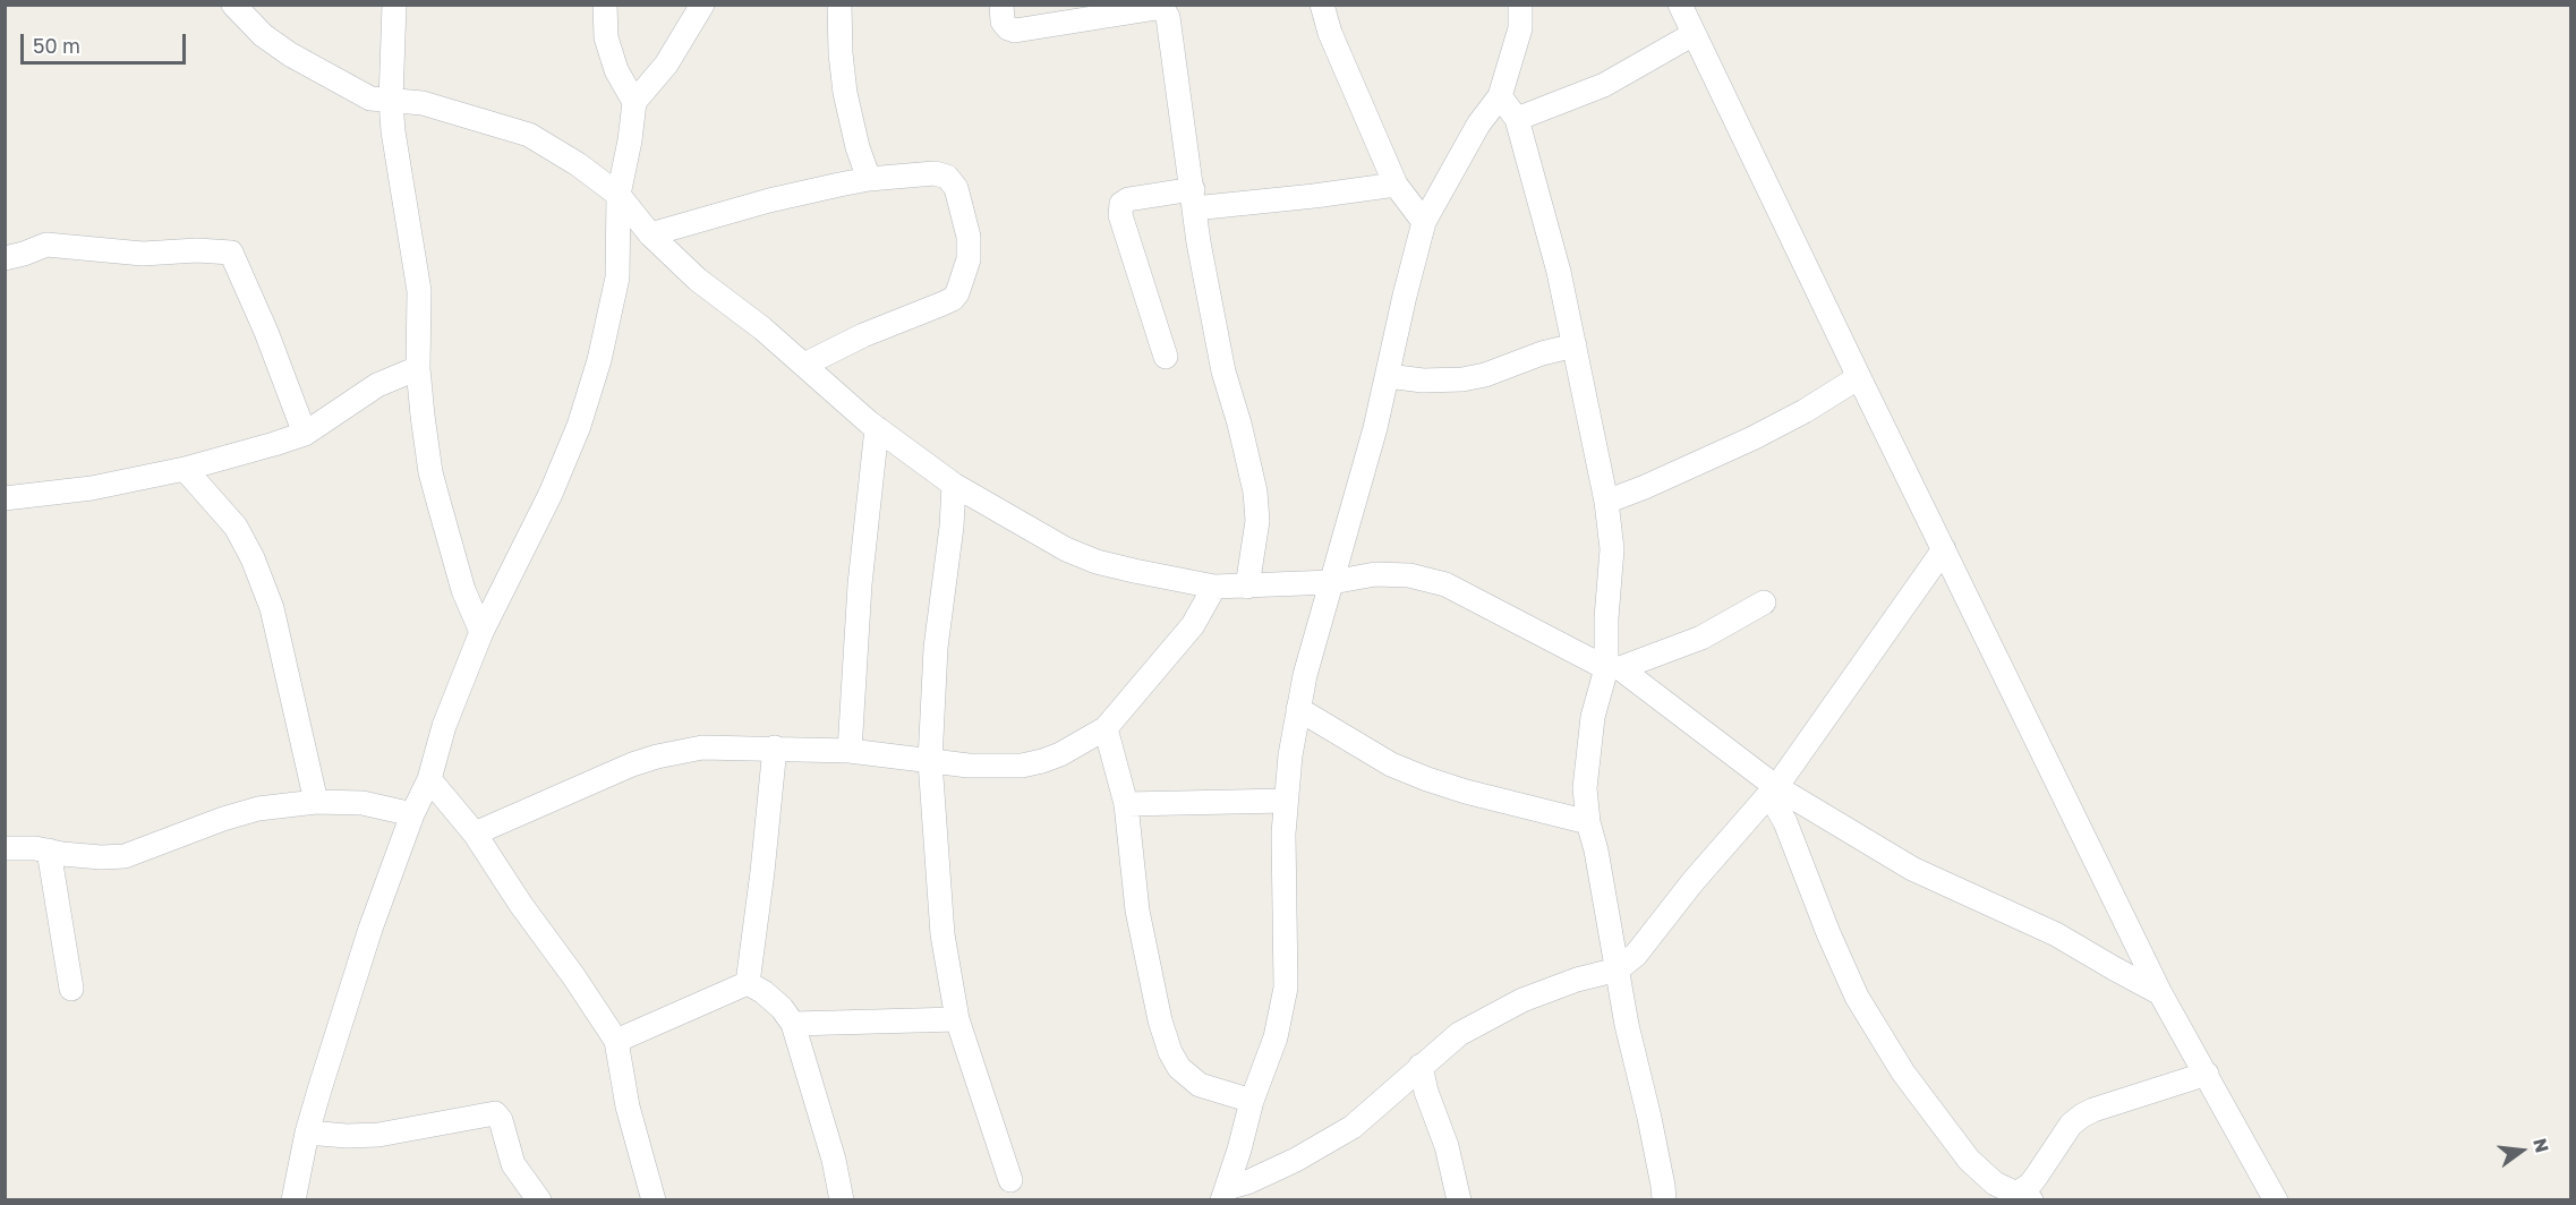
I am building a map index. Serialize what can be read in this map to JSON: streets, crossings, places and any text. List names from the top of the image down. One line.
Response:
{"scale_bar":"50 m","north":"right"}
